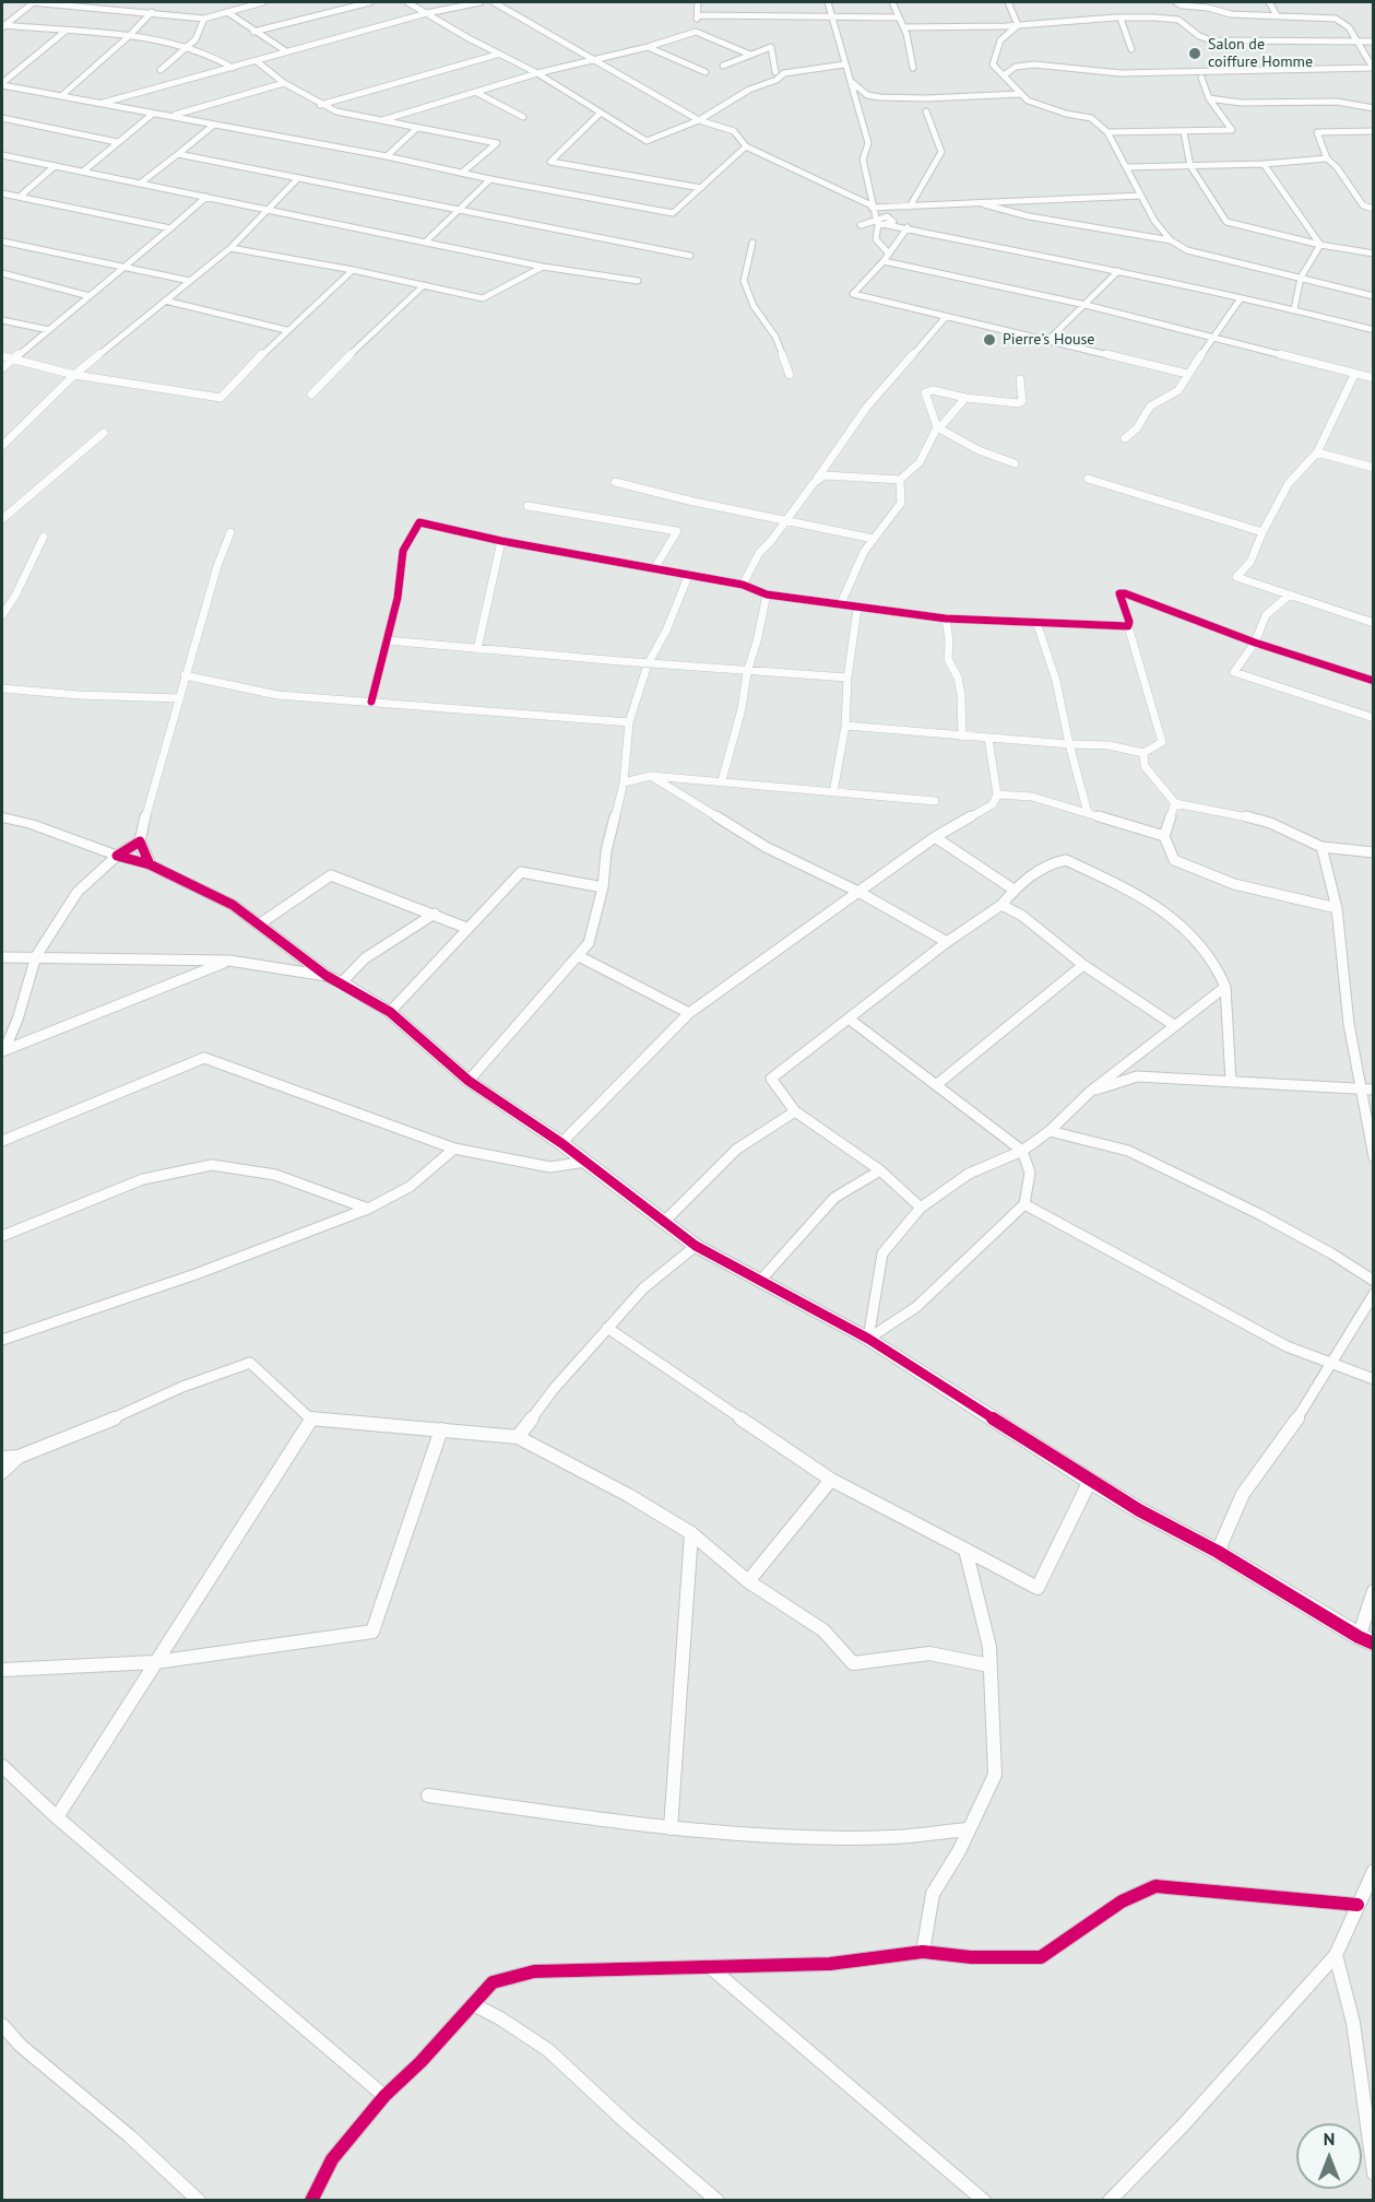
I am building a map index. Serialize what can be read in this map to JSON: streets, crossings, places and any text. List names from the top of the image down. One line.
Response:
{"places":["Salon de coiffure Homme","Pierre's House"],"north":"top"}
